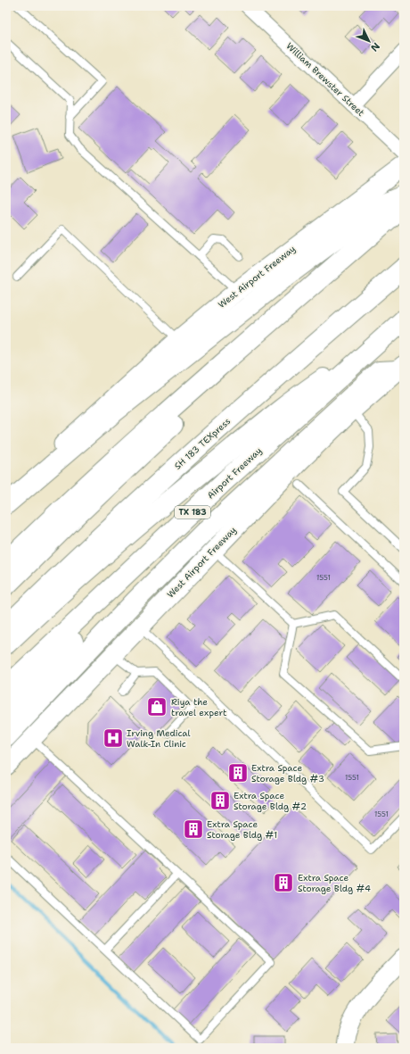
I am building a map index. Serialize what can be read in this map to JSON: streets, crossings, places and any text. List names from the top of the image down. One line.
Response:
{"streets":{"highway":["SH 183 TEXpress","Airport Freeway","TX 183"],"main road":["West Airport Freeway"],"street":["William Brewster Street"]},"places":{"shop":["Riya the travel expert"],"hospital":["Irving Medical Walk-In Clinic"],"building":["Extra Space Storage Bldg #3","Extra Space Storage Bldg #2","Extra Space Storage Bldg #1","Extra Space Storage Bldg #4"]},"house_numbers":["1551","1551","1551"],"north":"bottom right"}
